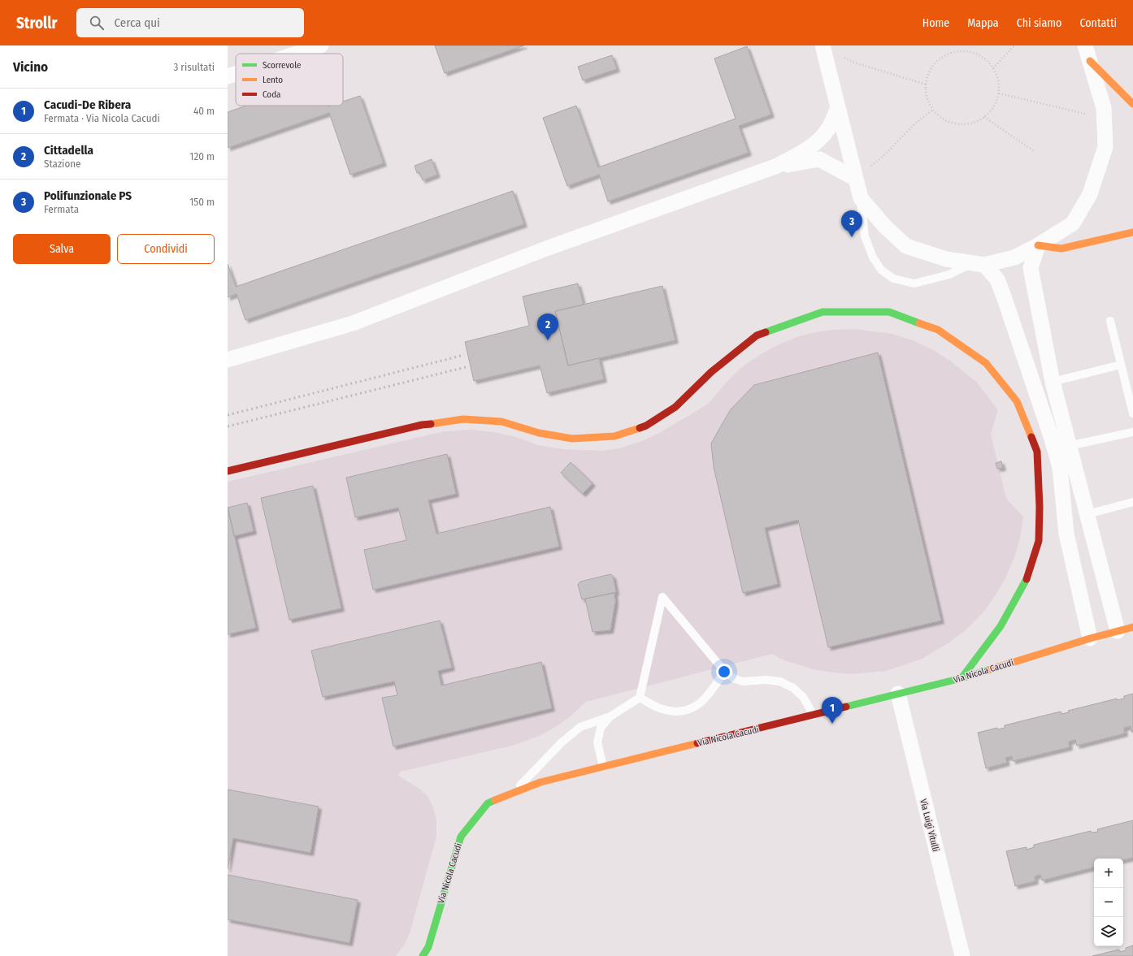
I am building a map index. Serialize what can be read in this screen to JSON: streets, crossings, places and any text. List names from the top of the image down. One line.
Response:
{"streets":{"street":["Via Nicola Cacudi","Via Luigi Vitulli"]},"crossings":[["Via Nicola Cacudi","Via Luigi Vitulli"]],"legend":["Scorrevole","Lento","Coda"],"page":{"header":"Strollr","search":"Cerca qui","nav":["Home","Mappa","Chi siamo","Contatti"],"heading":["Vicino","3 risultati"],"list":[{"mark":"1","name":"Cacudi-De Ribera","note":"Fermata · Via Nicola Cacudi","value":"40 m"},{"mark":"2","name":"Cittadella","note":"Stazione","value":"120 m"},{"mark":"3","name":"Polifunzionale PS","note":"Fermata","value":"150 m"}],"pins":["3","2","1"],"buttons":["Salva","Condividi"],"map_buttons":["+","−"]}}
